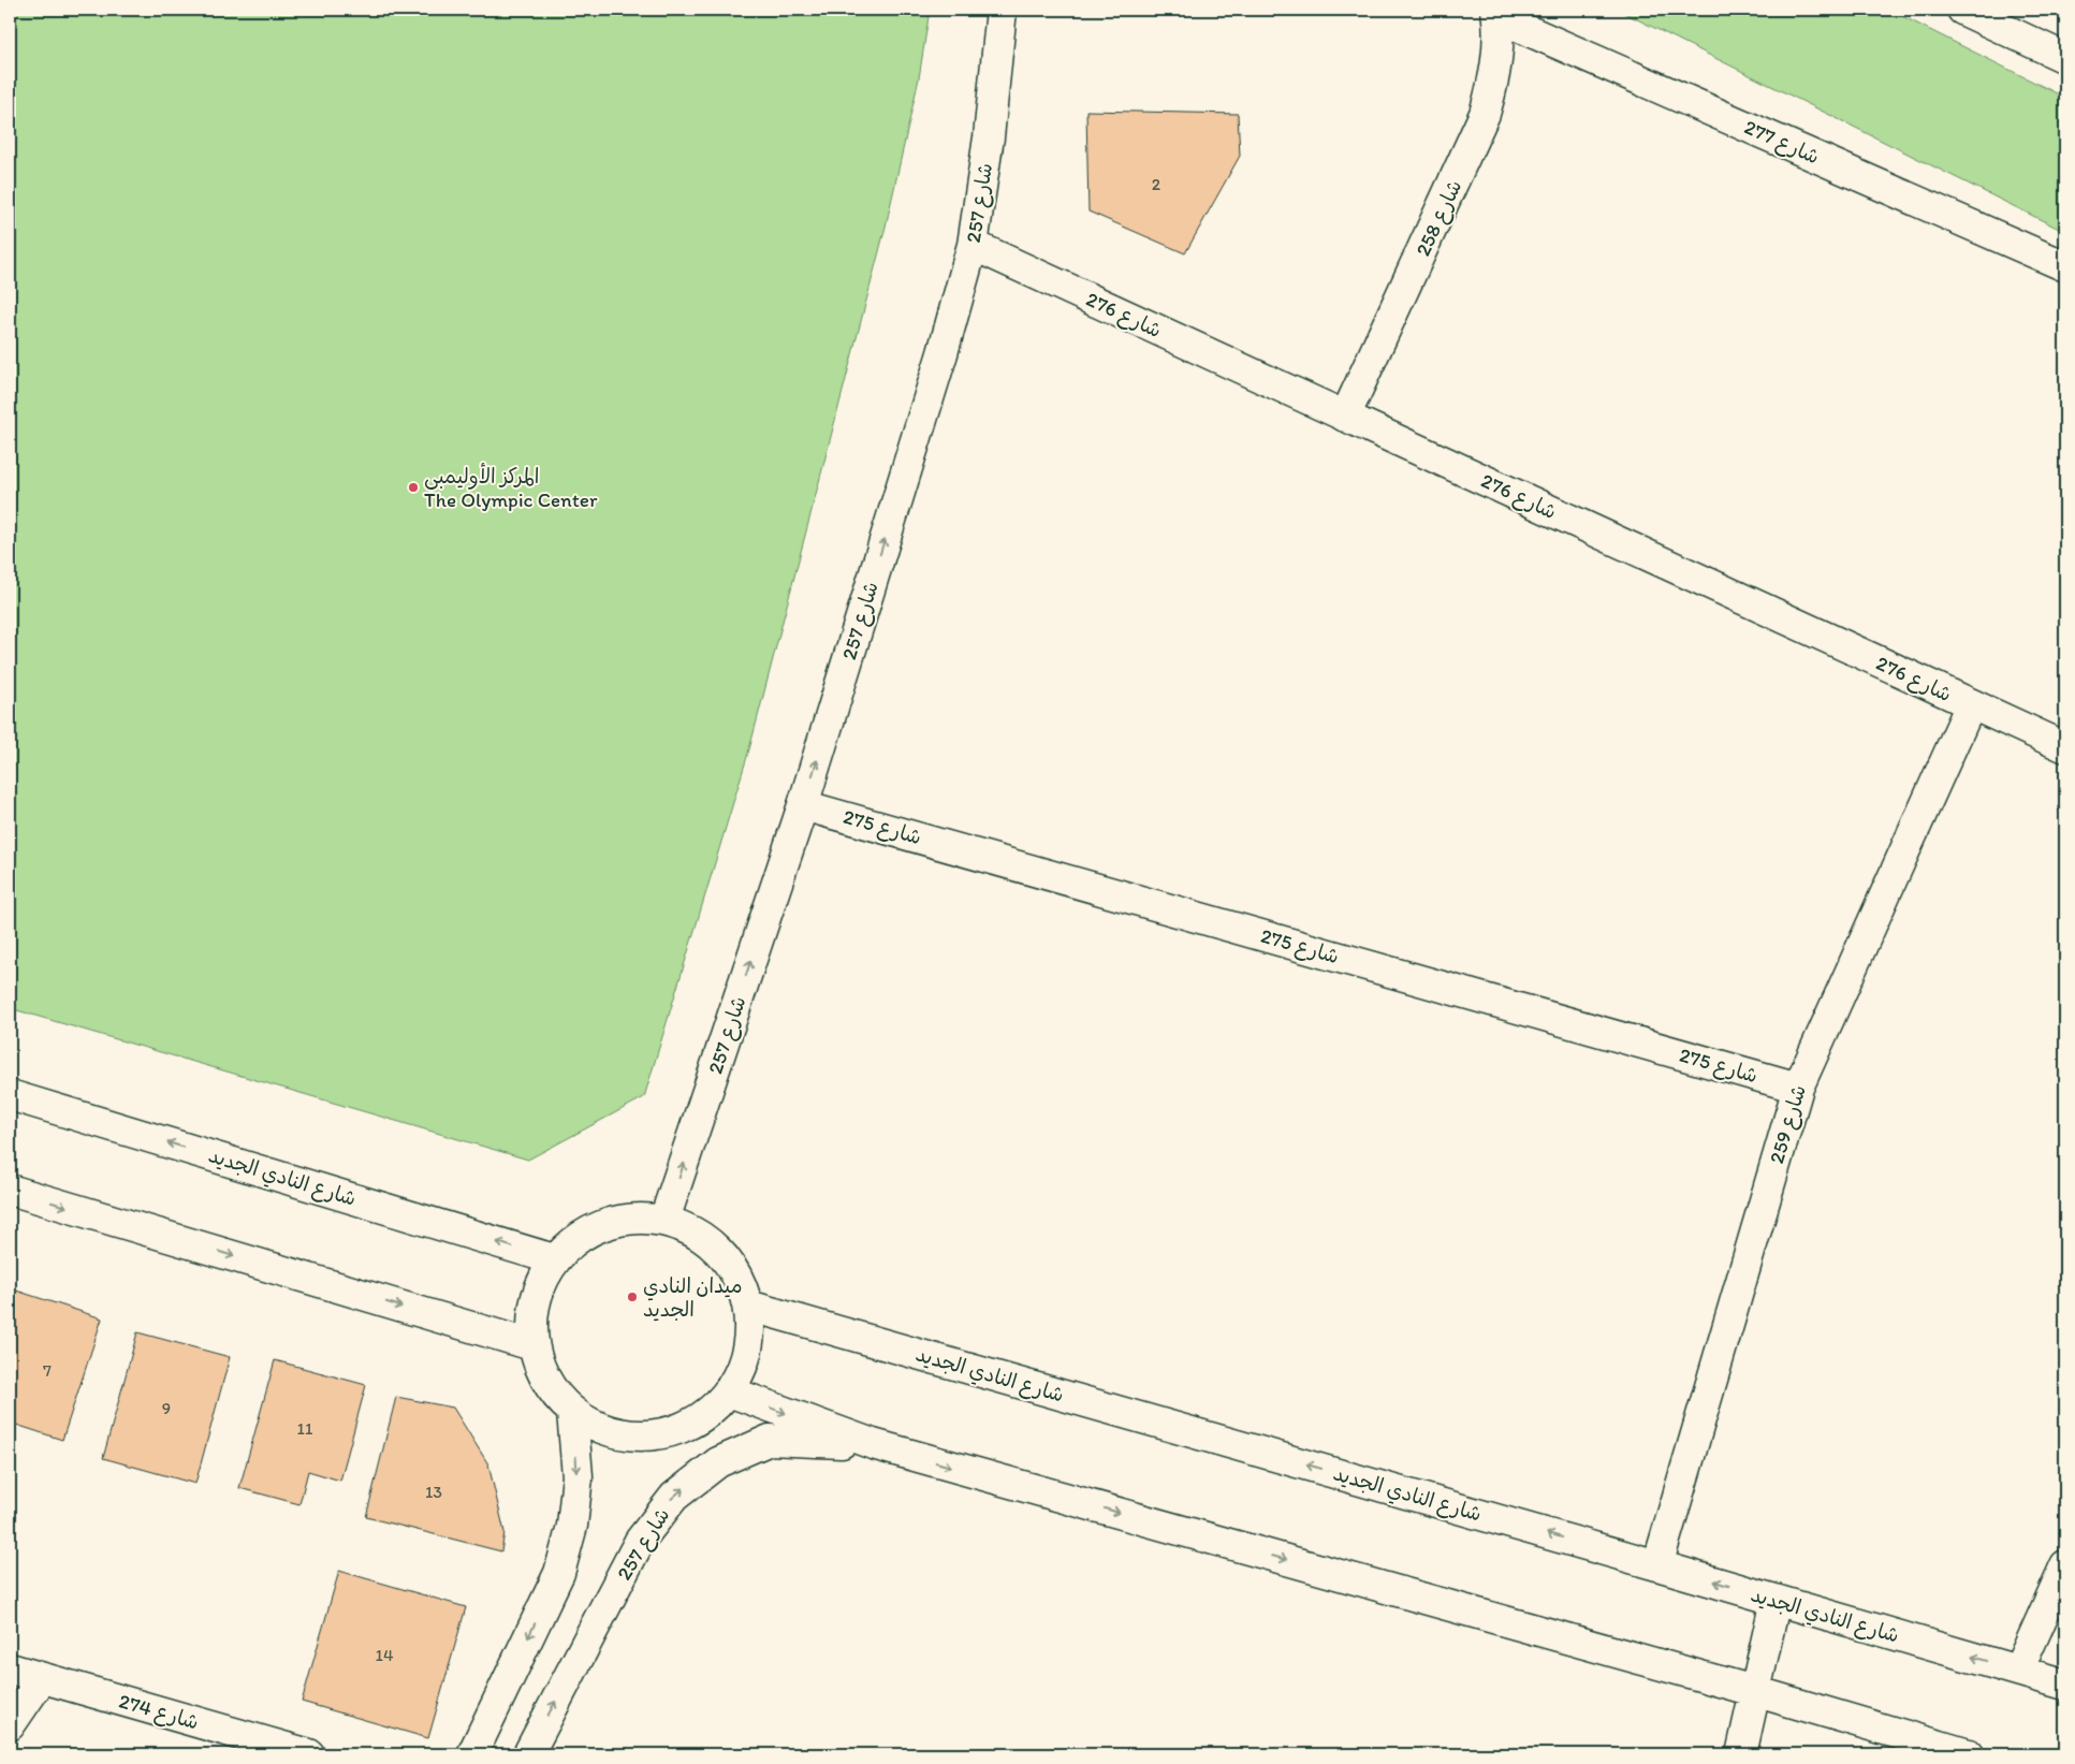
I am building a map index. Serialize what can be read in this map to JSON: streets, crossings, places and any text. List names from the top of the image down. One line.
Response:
{"streets":{"street":["شارع 277","شارع 257","شارع 258","شارع 276","شارع 275","شارع 259","شارع النادي الجديد","شارع 274"]},"crossings":[["شارع 277","شارع 258"],["شارع 257","شارع 276"],["شارع 257","شارع 275"],["شارع 258","شارع 276"],["شارع 276","شارع 259"],["شارع 275","شارع 259"],["شارع 259","شارع النادي الجديد"]],"places":["المركز الأوليمبى The Olympic Center","ميدان النادي الجديد"],"house_numbers":["2","7","9","11","13","14"]}
